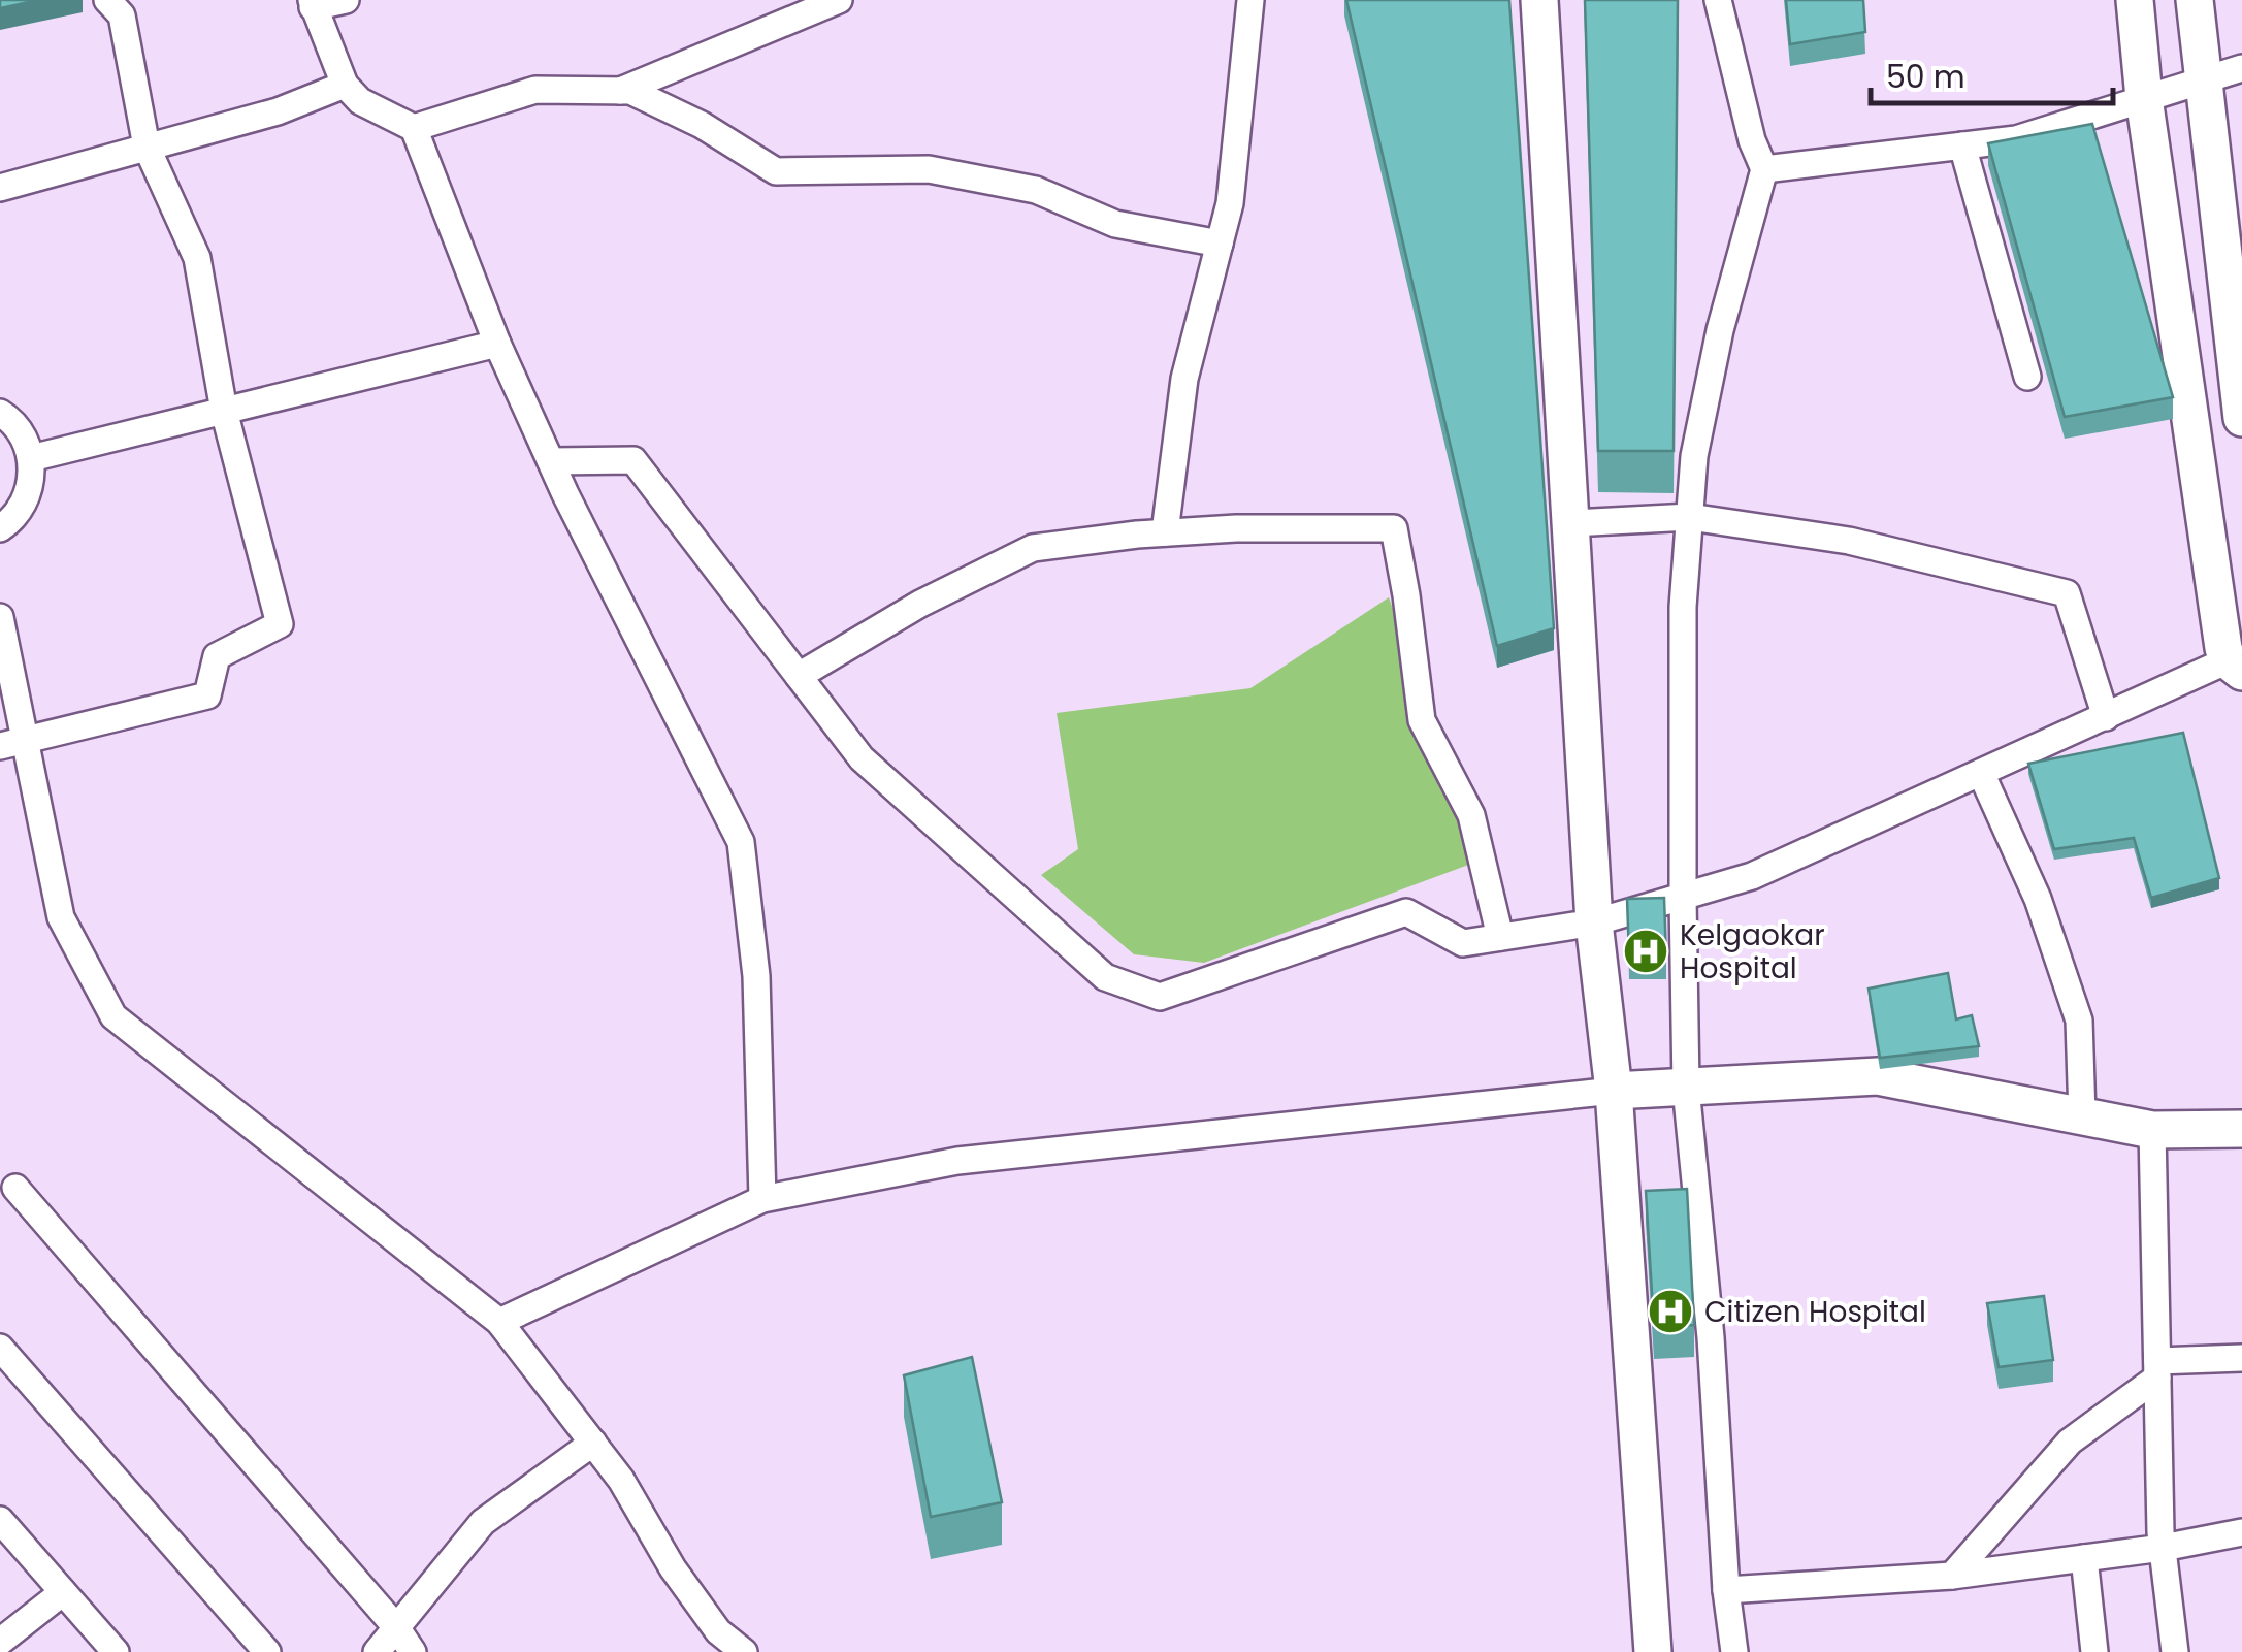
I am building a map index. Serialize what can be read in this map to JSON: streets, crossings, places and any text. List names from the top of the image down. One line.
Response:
{"places":{"hospital":["Kelgaokar Hospital","Citizen Hospital"]},"scale_bar":"50 m"}
